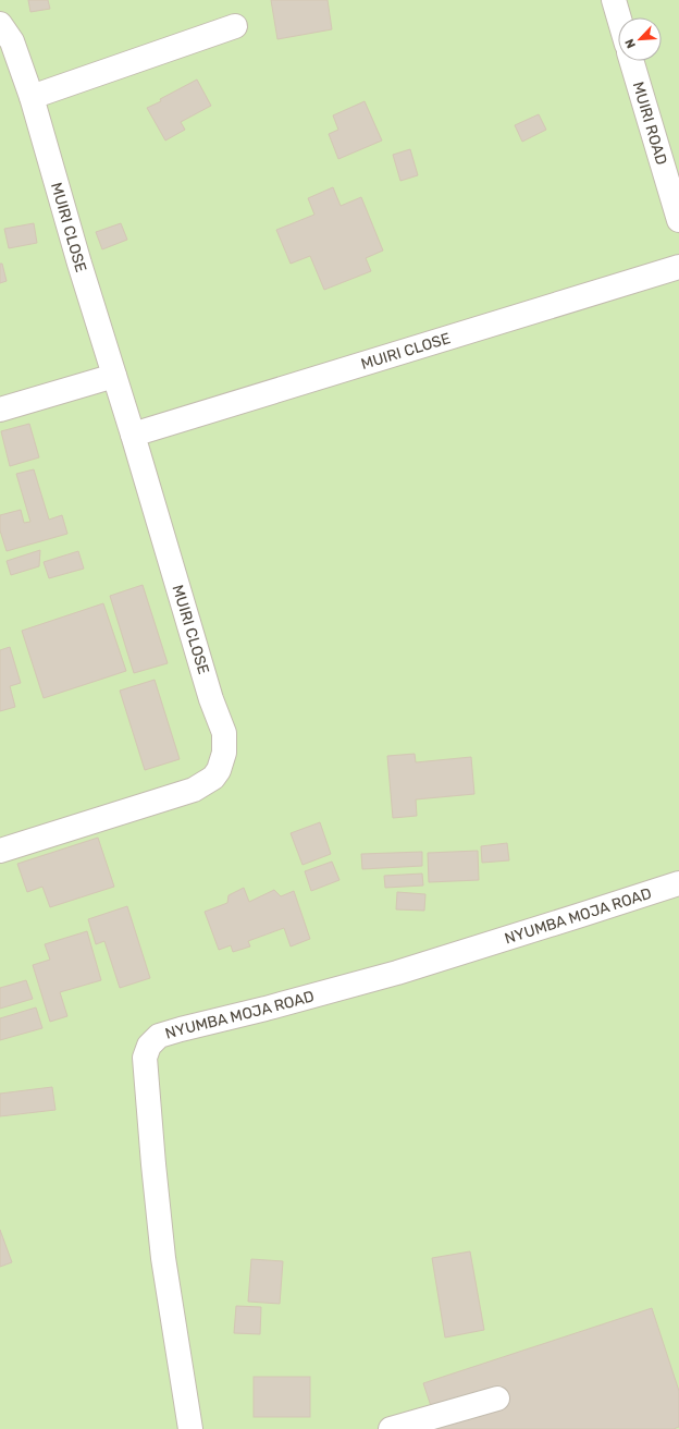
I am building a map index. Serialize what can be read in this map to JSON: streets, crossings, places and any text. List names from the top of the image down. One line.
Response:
{"streets":{"street":["MUIRI ROAD","MUIRI CLOSE","NYUMBA MOJA ROAD"]},"north":"bottom left"}
